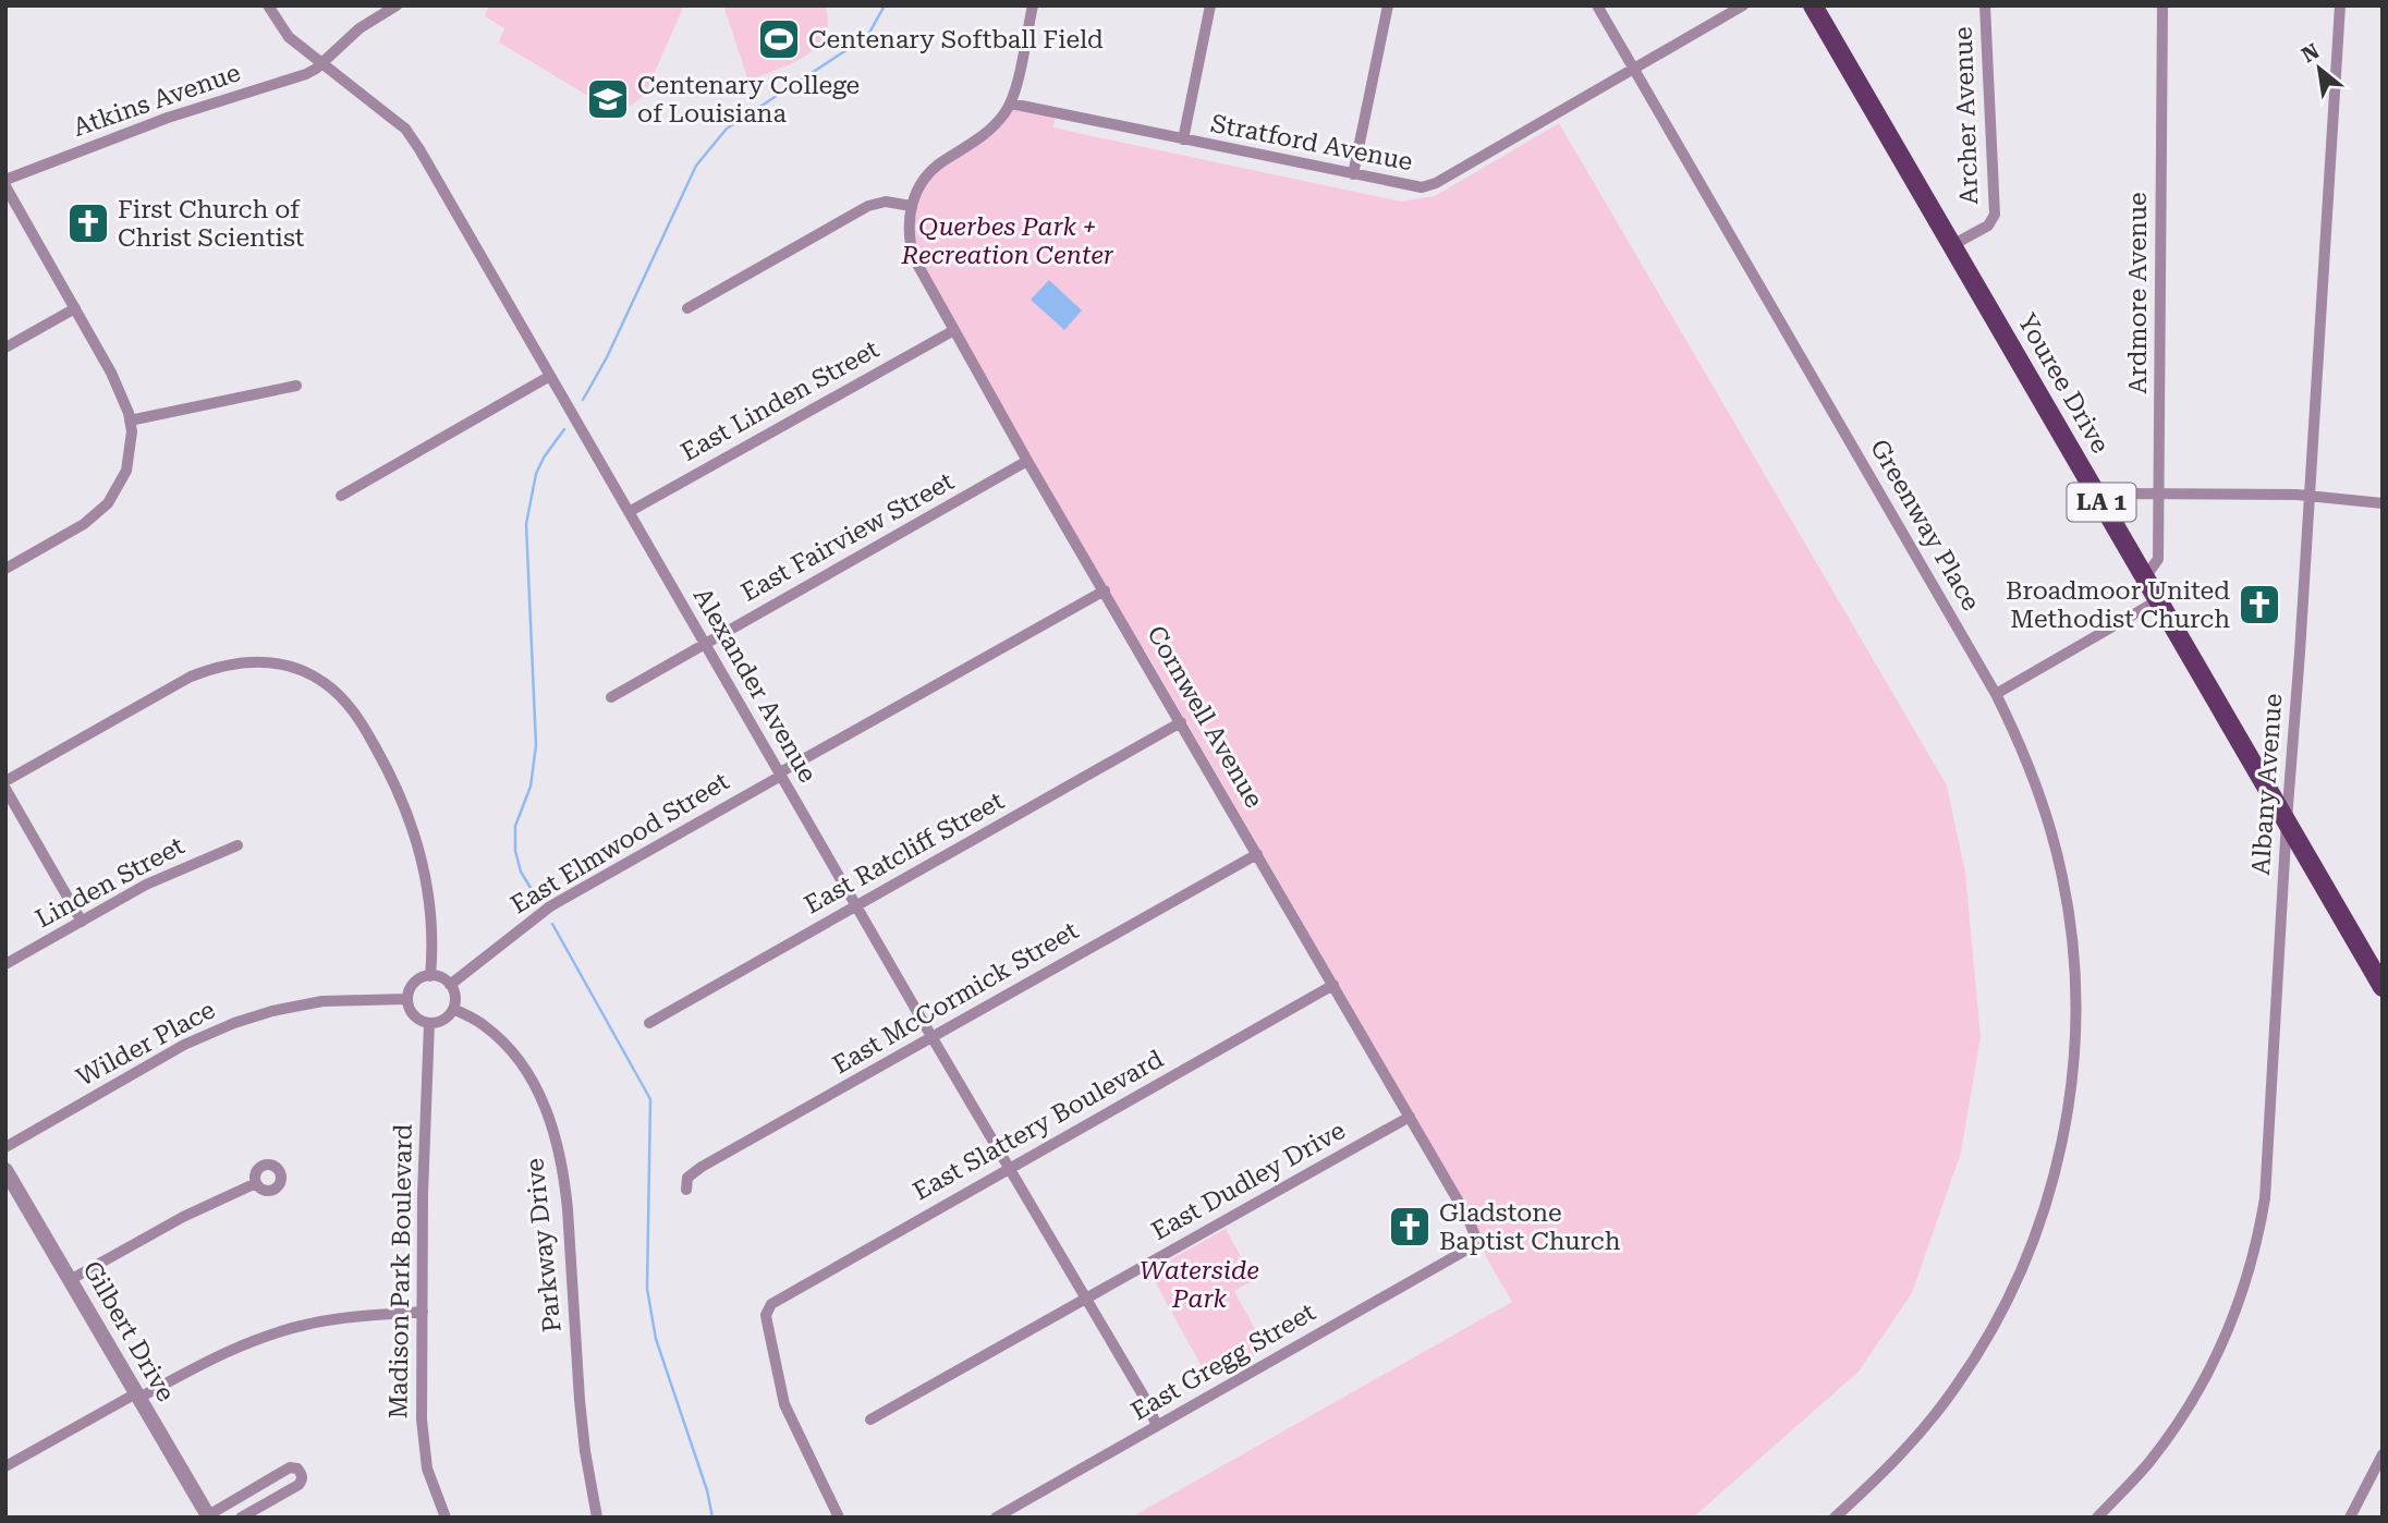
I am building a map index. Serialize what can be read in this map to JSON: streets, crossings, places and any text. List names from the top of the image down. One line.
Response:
{"streets":{"main road":["Youree Drive","LA 1"],"street":["Atkins Avenue","Archer Avenue","Stratford Avenue","Ardmore Avenue","East Linden Street","Greenway Place","East Fairview Street","Alexander Avenue","Cornwell Avenue","Albany Avenue","East Elmwood Street","East Ratcliff Street","Linden Street","East McCormick Street","Wilder Place","East Slattery Boulevard","East Dudley Drive","Parkway Drive","Madison Park Boulevard","Gilbert Drive","East Gregg Street"]},"crossings":[["Atkins Avenue","Alexander Avenue"],["Archer Avenue","Youree Drive"],["Stratford Avenue","Greenway Place"],["Ardmore Avenue","Youree Drive"],["Youree Drive","Albany Avenue"],["East Linden Street","Alexander Avenue"],["East Linden Street","Cornwell Avenue"],["East Fairview Street","Alexander Avenue"],["East Fairview Street","Cornwell Avenue"],["Alexander Avenue","East Elmwood Street"],["Alexander Avenue","East Ratcliff Street"],["Alexander Avenue","East McCormick Street"],["Alexander Avenue","East Slattery Boulevard"],["Alexander Avenue","East Dudley Drive"],["Alexander Avenue","East Gregg Street"],["Cornwell Avenue","East Elmwood Street"],["Cornwell Avenue","East Ratcliff Street"],["Cornwell Avenue","East McCormick Street"],["Cornwell Avenue","East Slattery Boulevard"],["Cornwell Avenue","East Dudley Drive"],["Cornwell Avenue","East Gregg Street"],["East Elmwood Street","Wilder Place"],["East Elmwood Street","Parkway Drive"],["East Elmwood Street","Madison Park Boulevard"],["Wilder Place","Parkway Drive"],["Wilder Place","Madison Park Boulevard"],["Parkway Drive","Madison Park Boulevard"]],"parks":["Querbes Park + Recreation Center","Waterside Park"],"places":{"sports":["Centenary Softball Field"],"school or university":["Centenary College of Louisiana"],"church":["First Church of Christ Scientist","Broadmoor United Methodist Church","Gladstone Baptist Church"]},"north":"top left"}
